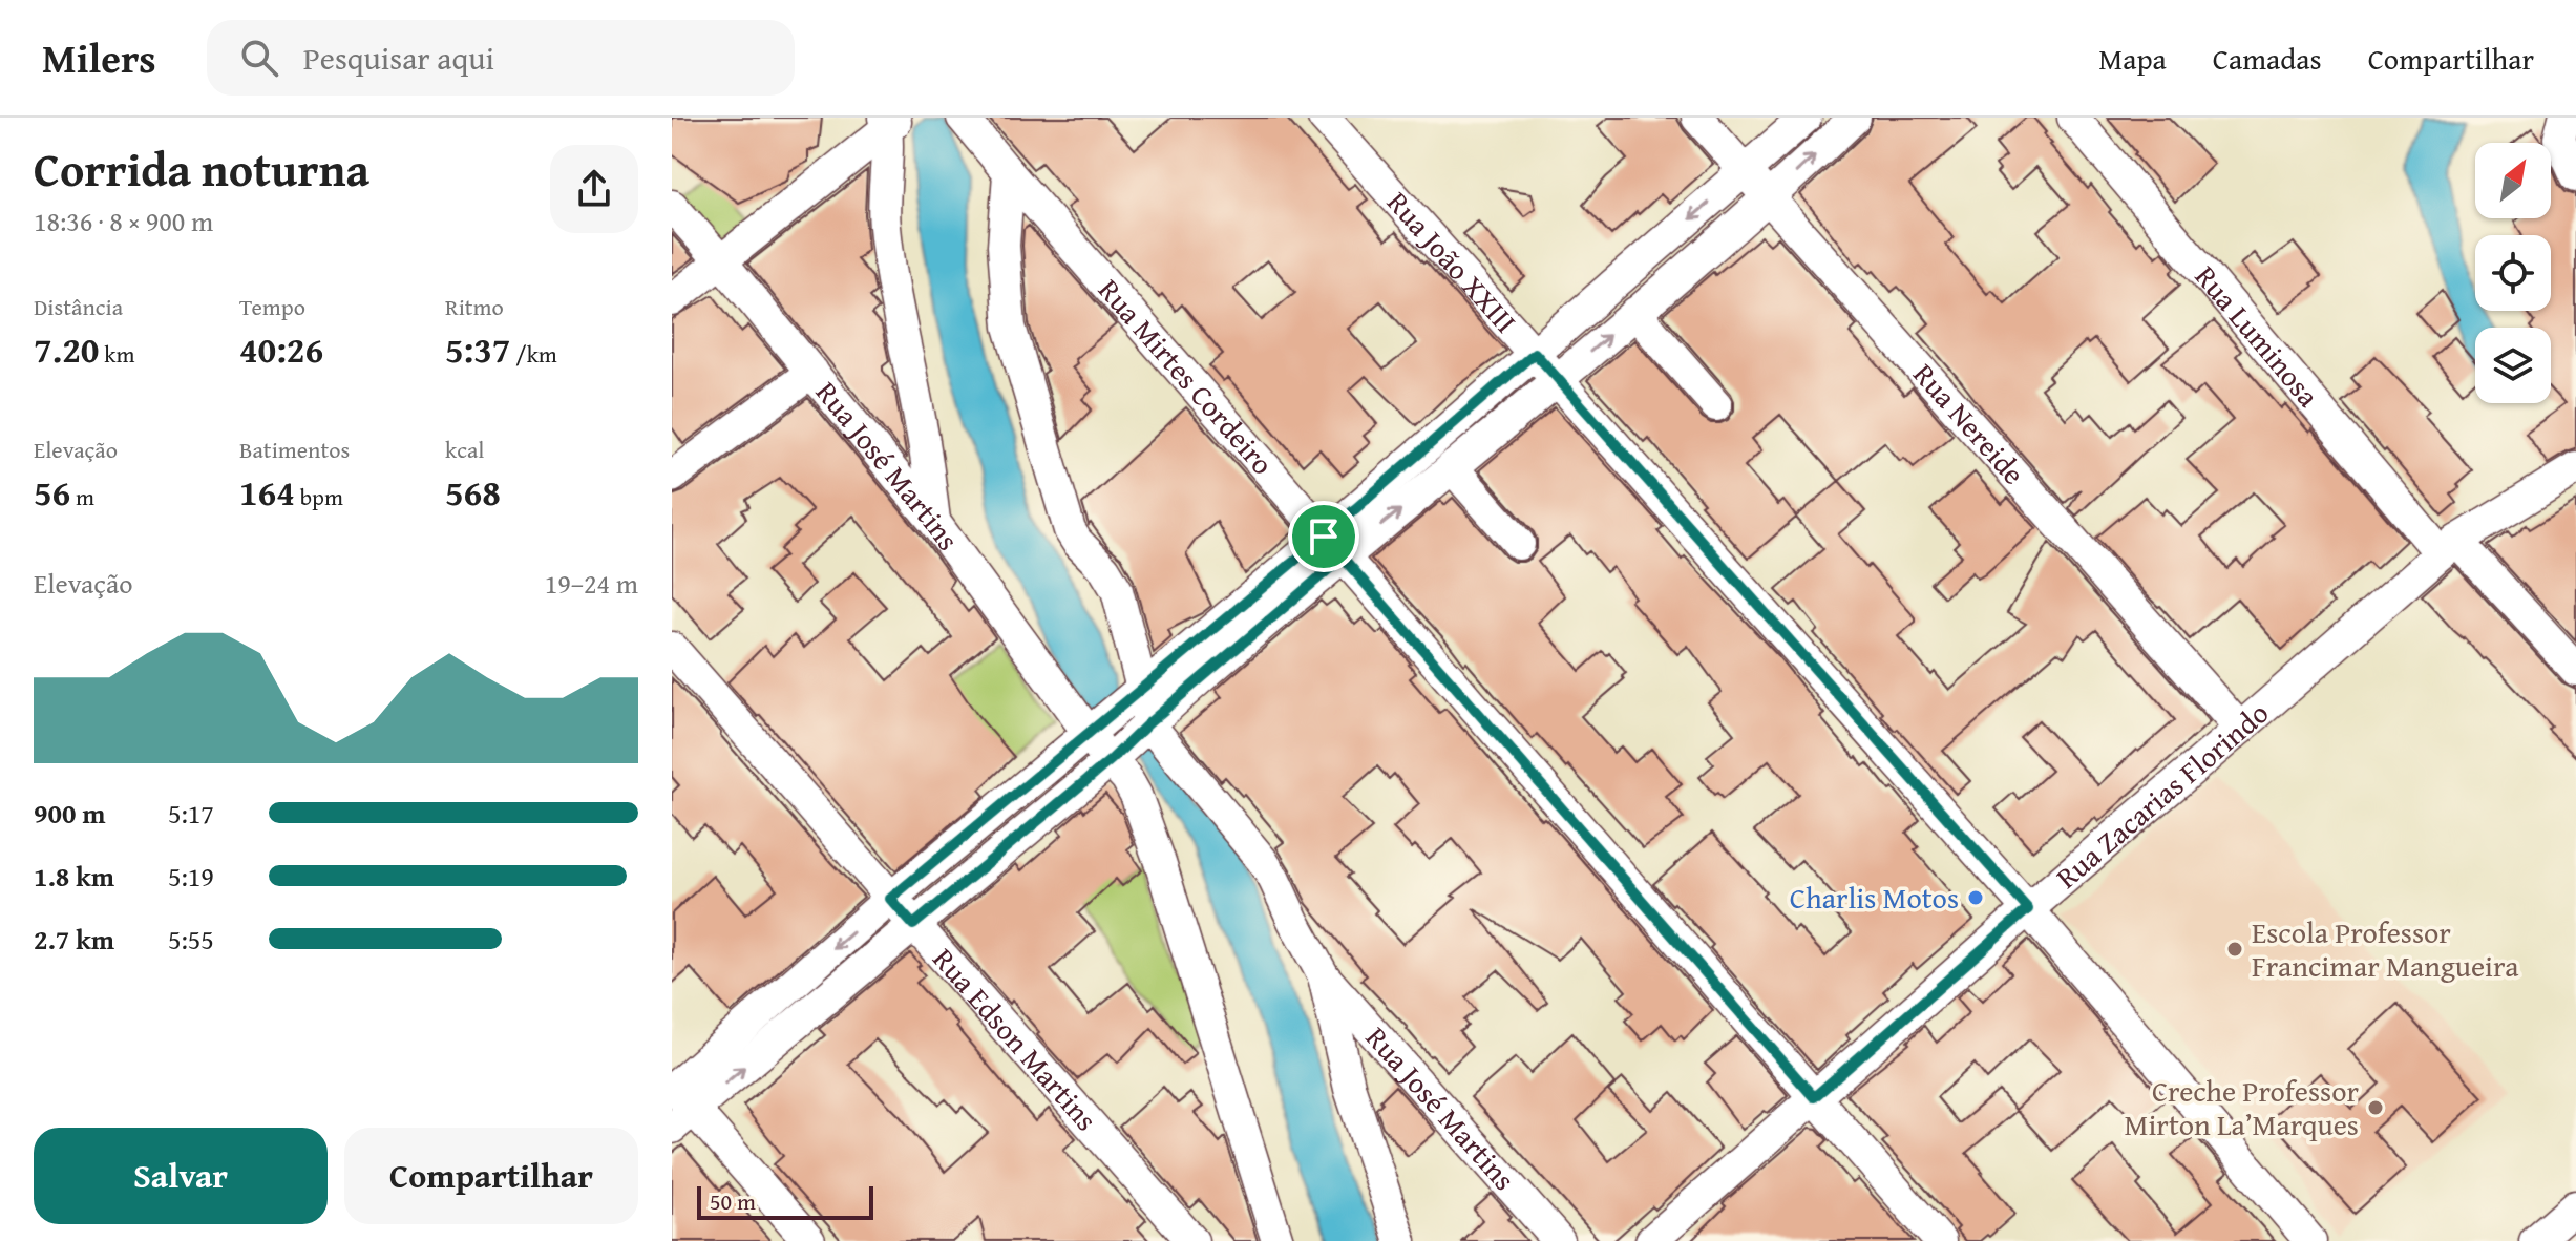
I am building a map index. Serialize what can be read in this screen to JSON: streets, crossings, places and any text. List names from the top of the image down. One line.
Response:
{"streets":{"street":["Rua João XXIII","Rua Luminosa","Rua Mirtes Cordeiro","Rua Nereide","Rua José Martins","Rua Zacarias Florindo","Rua Edson Martins"]},"crossings":[["Rua João XXIII","Rua Zacarias Florindo"],["Rua Luminosa","Rua Zacarias Florindo"],["Rua Mirtes Cordeiro","Rua José Martins"],["Rua Mirtes Cordeiro","Rua Zacarias Florindo"],["Rua Nereide","Rua Zacarias Florindo"]],"places":["Charlis Motos","Escola Professor Francimar Mangueira","Creche Professor Mirton La’Marques"],"scale_bar":"50 m","north":"top right","page":{"header":"Milers","search":"Pesquisar aqui","nav":["Mapa","Camadas","Compartilhar"],"heading":["Corrida noturna","18:36 · 8 × 900 m"],"stats":[["Distância","7.20 km"],["Tempo","40:26"],["Ritmo","5:37 /km"],["Elevação","56 m"],["Batimentos","164 bpm"],["kcal","568"]],"chart":["Elevação","19–24 m"],"list":[{"name":"900 m","note":"5:17"},{"name":"1.8 km","note":"5:19"},{"name":"2.7 km","note":"5:55"}],"buttons":["Salvar","Compartilhar"],"scale":"50 m"}}
